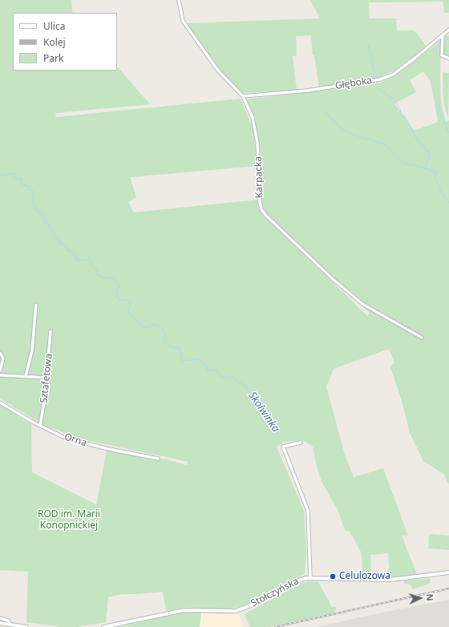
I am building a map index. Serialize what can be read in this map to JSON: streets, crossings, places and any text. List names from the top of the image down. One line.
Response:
{"streets":{"street":["Głęboka","Karpacka","Sztafetowa","Orna","Stołczyńska"]},"crossings":[["Głęboka","Karpacka"],["Sztafetowa","Orna"]],"water":["Skolwinka"],"parks":["ROD im. Marii Konopnickiej"],"places":["Celulozowa"],"legend":["Ulica","Kolej","Park"],"north":"right"}
